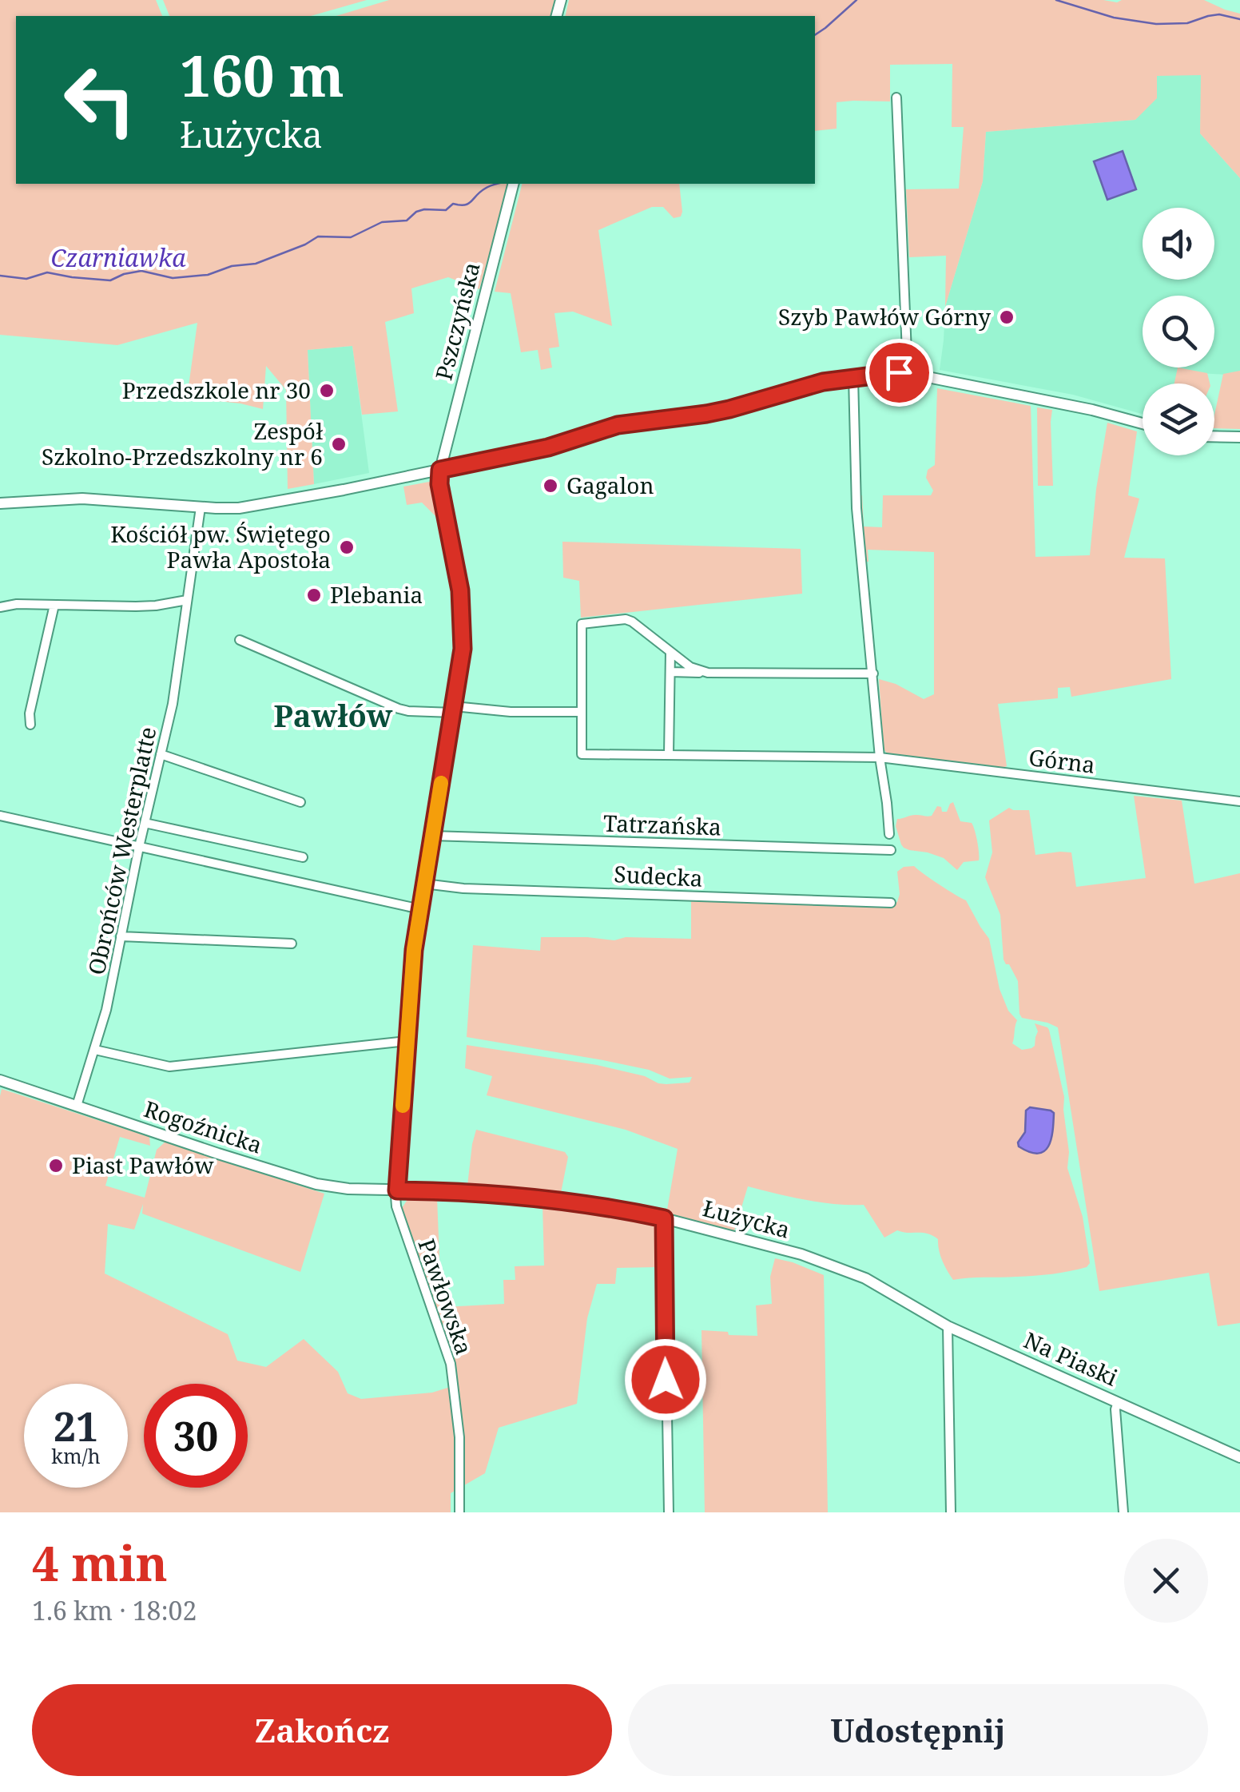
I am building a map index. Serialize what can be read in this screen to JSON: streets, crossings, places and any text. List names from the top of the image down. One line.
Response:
{"streets":{"street":["Pszczyńska","Górna","Tatrzańska","Obrońców Westerplatte","Sudecka","Rogoźnicka","Łużycka","Pawłowska","Na Piaski"]},"crossings":[["Pszczyńska","Pawłowska"],["Tatrzańska","Pawłowska"],["Obrońców Westerplatte","Rogoźnicka"],["Sudecka","Pawłowska"],["Rogoźnicka","Łużycka"],["Rogoźnicka","Pawłowska"],["Łużycka","Pawłowska"],["Łużycka","Na Piaski"]],"districts":["Pawłów"],"water":["Czarniawka"],"places":["Szyb Pawłów Górny","Przedszkole nr 30","Zespół Szkolno-Przedszkolny nr 6","Gagalon","Kościół pw. Świętego Pawła Apostoła","Plebania","Piast Pawłów"],"page":{"turn":["160 m","Łużycka"],"speed":"21 km/h","limit":"30","heading":["4 min","1.6 km · 18:02"],"buttons":["Zakończ","Udostępnij"]}}
